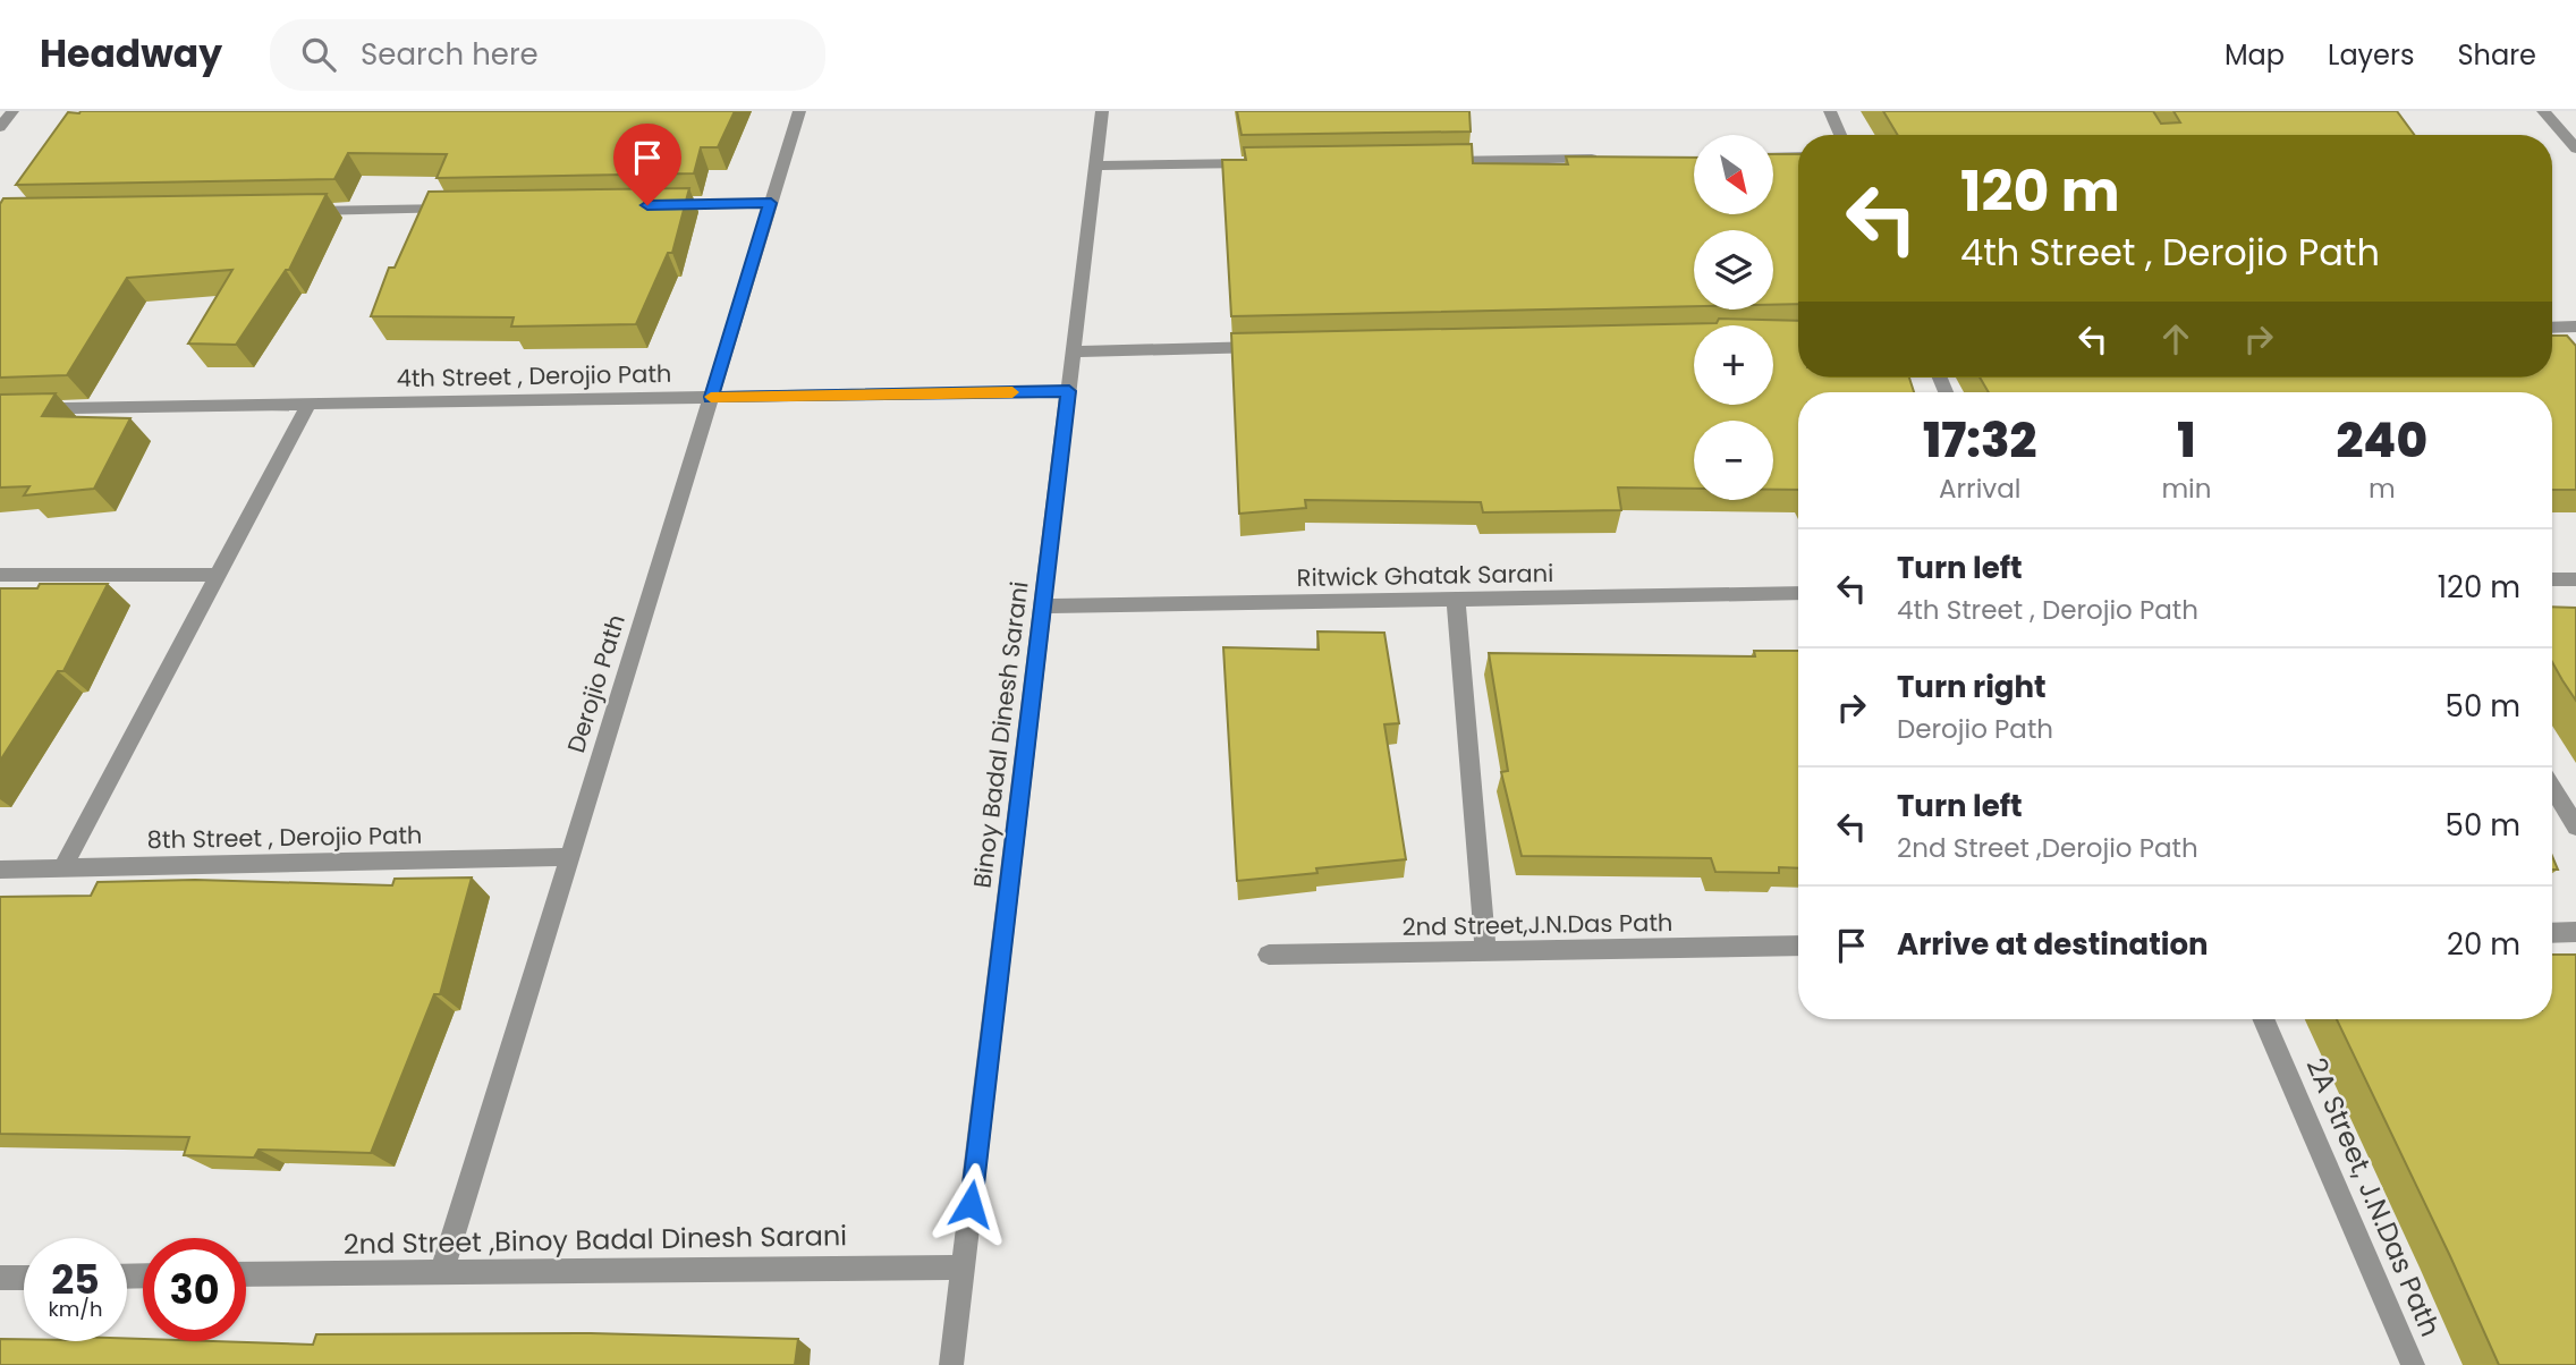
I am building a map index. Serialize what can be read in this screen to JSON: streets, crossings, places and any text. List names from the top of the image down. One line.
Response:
{"streets":{"street":["4th Street , Derojio Path","Ritwick Ghatak Sarani","Derojio Path","Binoy Badal Dinesh Sarani","8th Street , Derojio Path","2nd Street,J.N.Das Path","2A Street, J.N.Das Path","2nd Street ,Binoy Badal Dinesh Sarani"]},"crossings":[["4th Street , Derojio Path","Derojio Path"],["4th Street , Derojio Path","Binoy Badal Dinesh Sarani"],["Ritwick Ghatak Sarani","Binoy Badal Dinesh Sarani"],["Derojio Path","8th Street , Derojio Path"],["Derojio Path","2nd Street ,Binoy Badal Dinesh Sarani"],["Binoy Badal Dinesh Sarani","2nd Street ,Binoy Badal Dinesh Sarani"]],"north":"bottom right","page":{"header":"Headway","search":"Search here","nav":["Map","Layers","Share"],"map_buttons":["+","−"],"turn":["120 m","4th Street , Derojio Path"],"eta":["17:32","Arrival","1","min","240","m"],"list":[{"name":"Turn left","note":"4th Street , Derojio Path","value":"120 m"},{"name":"Turn right","note":"Derojio Path","value":"50 m"},{"name":"Turn left","note":"2nd Street ,Derojio Path","value":"50 m"},{"name":"Arrive at destination","value":"20 m"}],"speed":"25 km/h","limit":"30"}}
